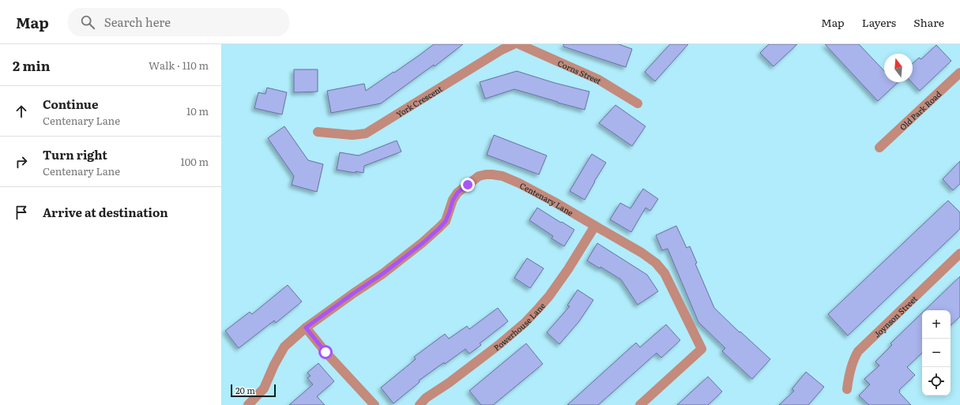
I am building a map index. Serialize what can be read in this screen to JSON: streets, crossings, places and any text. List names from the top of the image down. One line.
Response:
{"streets":{"street":["Corns Street","York Crescent","Old Park Road","Centenary Lane","Joynson Street","Powerhouse Lane"]},"crossings":[["Centenary Lane","Powerhouse Lane"]],"scale_bar":"20 m","north":"top","page":{"header":"Map","search":"Search here","nav":["Map","Layers","Share"],"heading":["2 min","Walk · 110 m"],"list":[["Continue","Centenary Lane","10 m"],["Turn right","Centenary Lane","100 m"],"Arrive at destination"],"map_buttons":["+","−"],"scale":"20 m"}}
